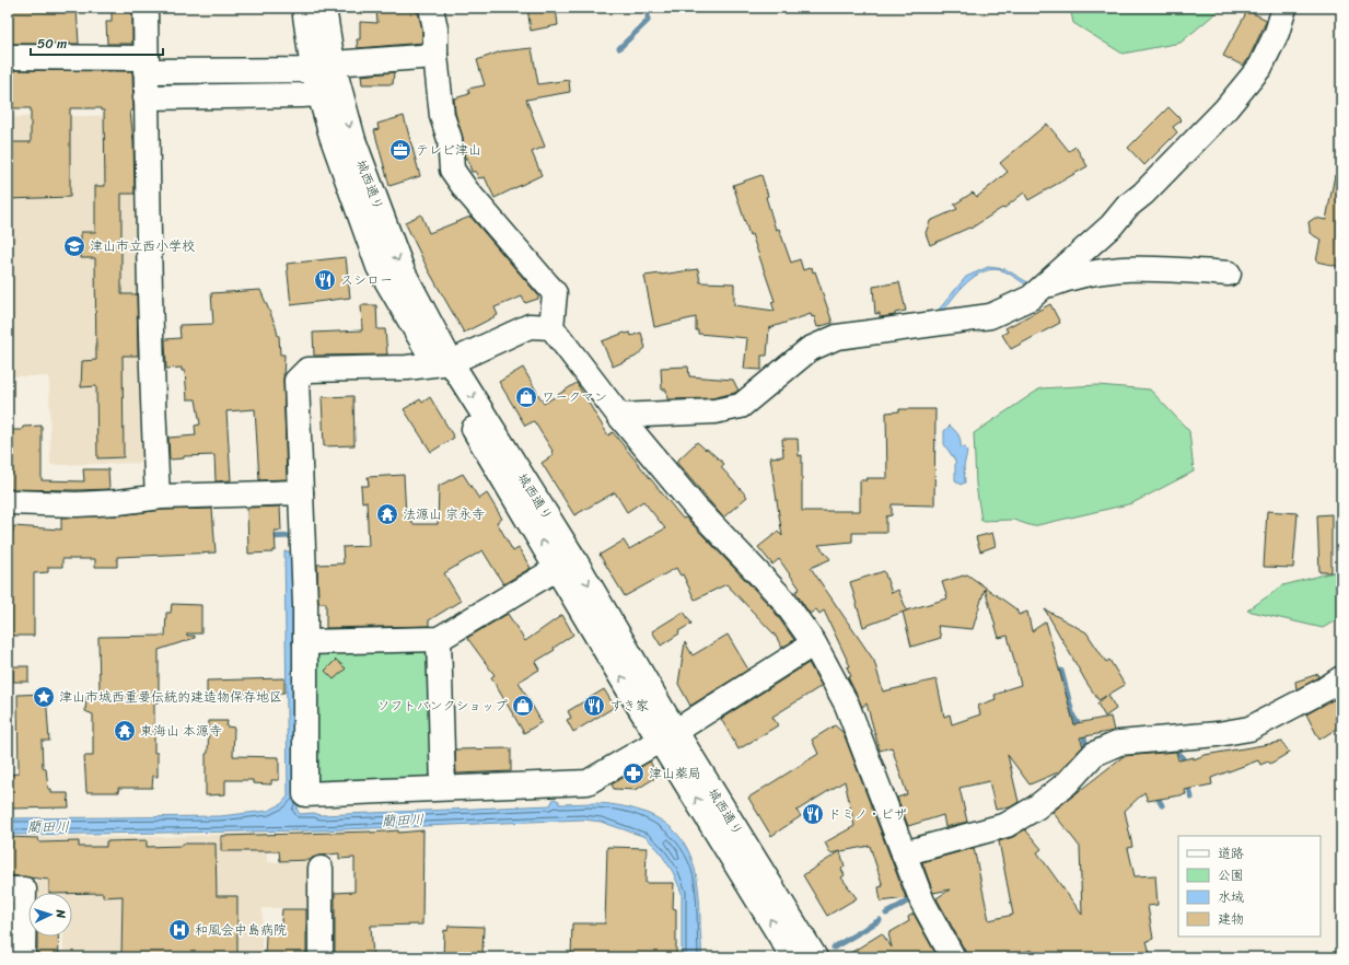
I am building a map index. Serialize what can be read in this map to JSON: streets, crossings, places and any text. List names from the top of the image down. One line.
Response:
{"streets":{"street":["城西通り"]},"water":["藺田川"],"places":{"office":["テレビ津山"],"school or university":["津山市立西小学校"],"restaurant":["スシロー","すき家","ドミノ・ピザ"],"shop":["ワークマン","ソフトバンクショップ"],"temple":["法源山 宗永寺","東海山 本源寺"],"place":["津山市城西重要伝統的建造物保存地区"],"pharmacy":["津山薬局"],"hospital":["和風会中島病院"]},"legend":["道路","公園","水域","建物"],"scale_bar":"50 m","north":"right"}
